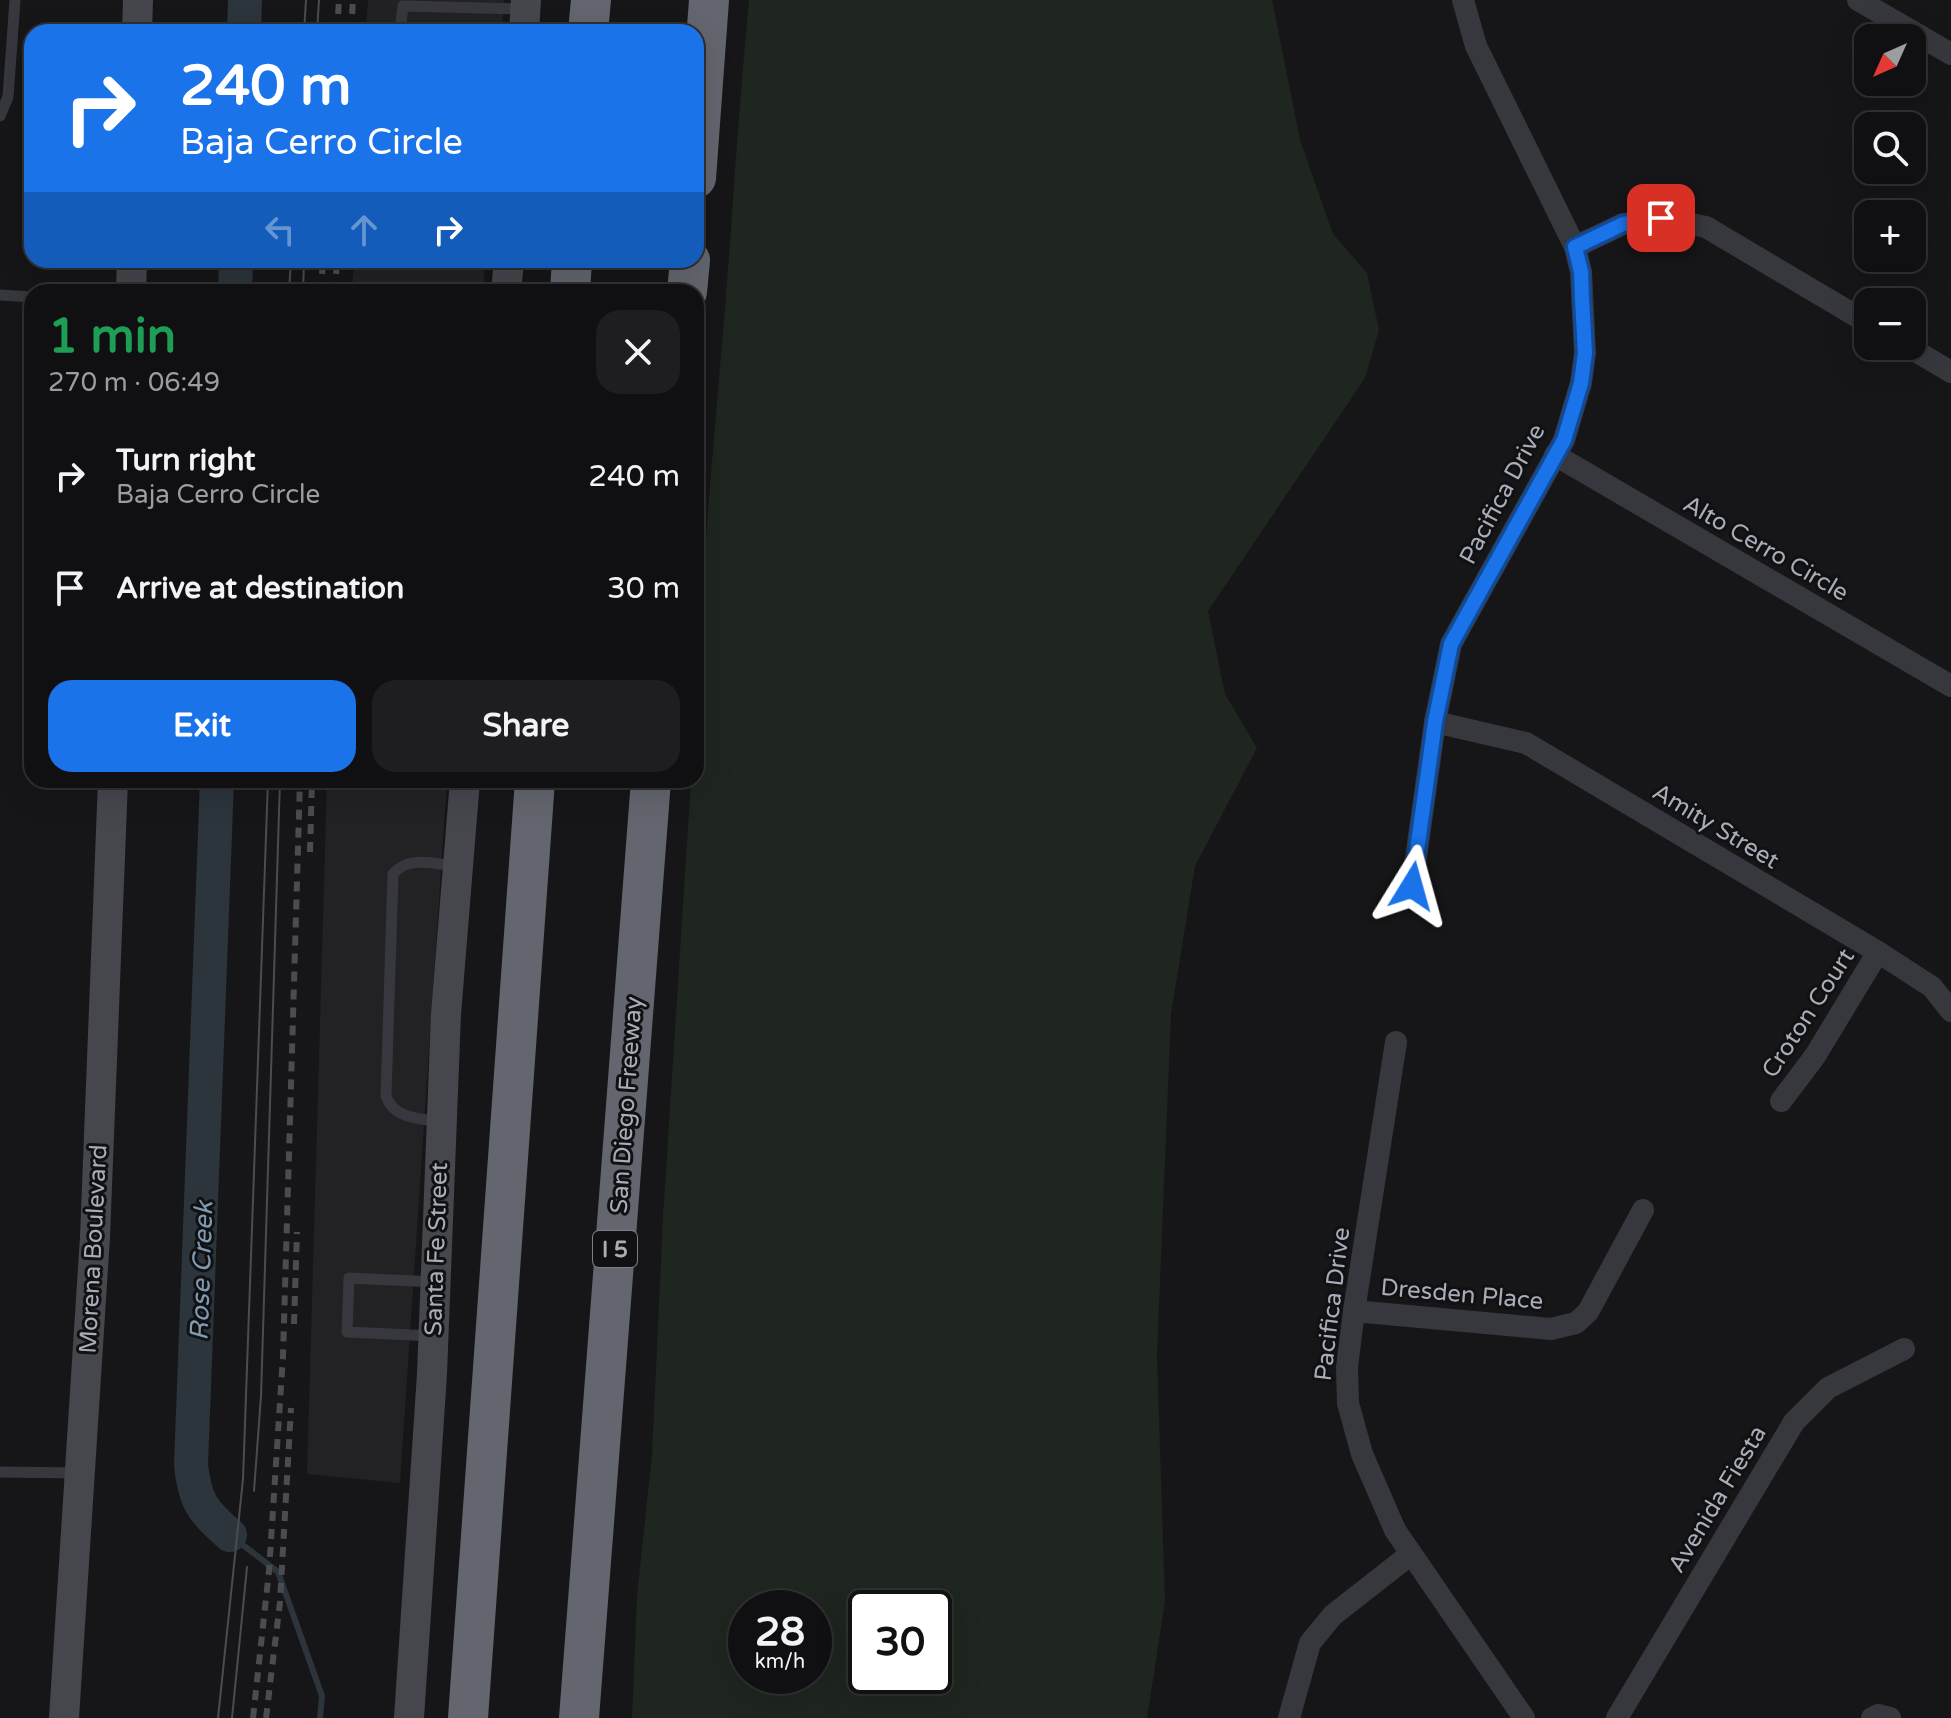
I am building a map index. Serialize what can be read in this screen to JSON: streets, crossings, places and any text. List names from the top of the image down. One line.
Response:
{"streets":{"highway":["San Diego Freeway","I 5"],"main road":["Morena Boulevard","Santa Fe Street"],"street":["Pacifica Drive","Alto Cerro Circle","Amity Street","Croton Court","Dresden Place","Avenida Fiesta"]},"crossings":[["Pacifica Drive","Alto Cerro Circle"],["Pacifica Drive","Amity Street"],["Pacifica Drive","Dresden Place"],["Amity Street","Croton Court"]],"water":["Rose Creek"],"north":"bottom left","page":{"map_buttons":["+","−"],"turn":["240 m","Baja Cerro Circle"],"heading":["1 min","270 m · 06:49"],"list":[{"name":"Turn right","note":"Baja Cerro Circle","value":"240 m"},{"name":"Arrive at destination","value":"30 m"}],"buttons":["Exit","Share"],"speed":"28 km/h","limit":"30"}}
